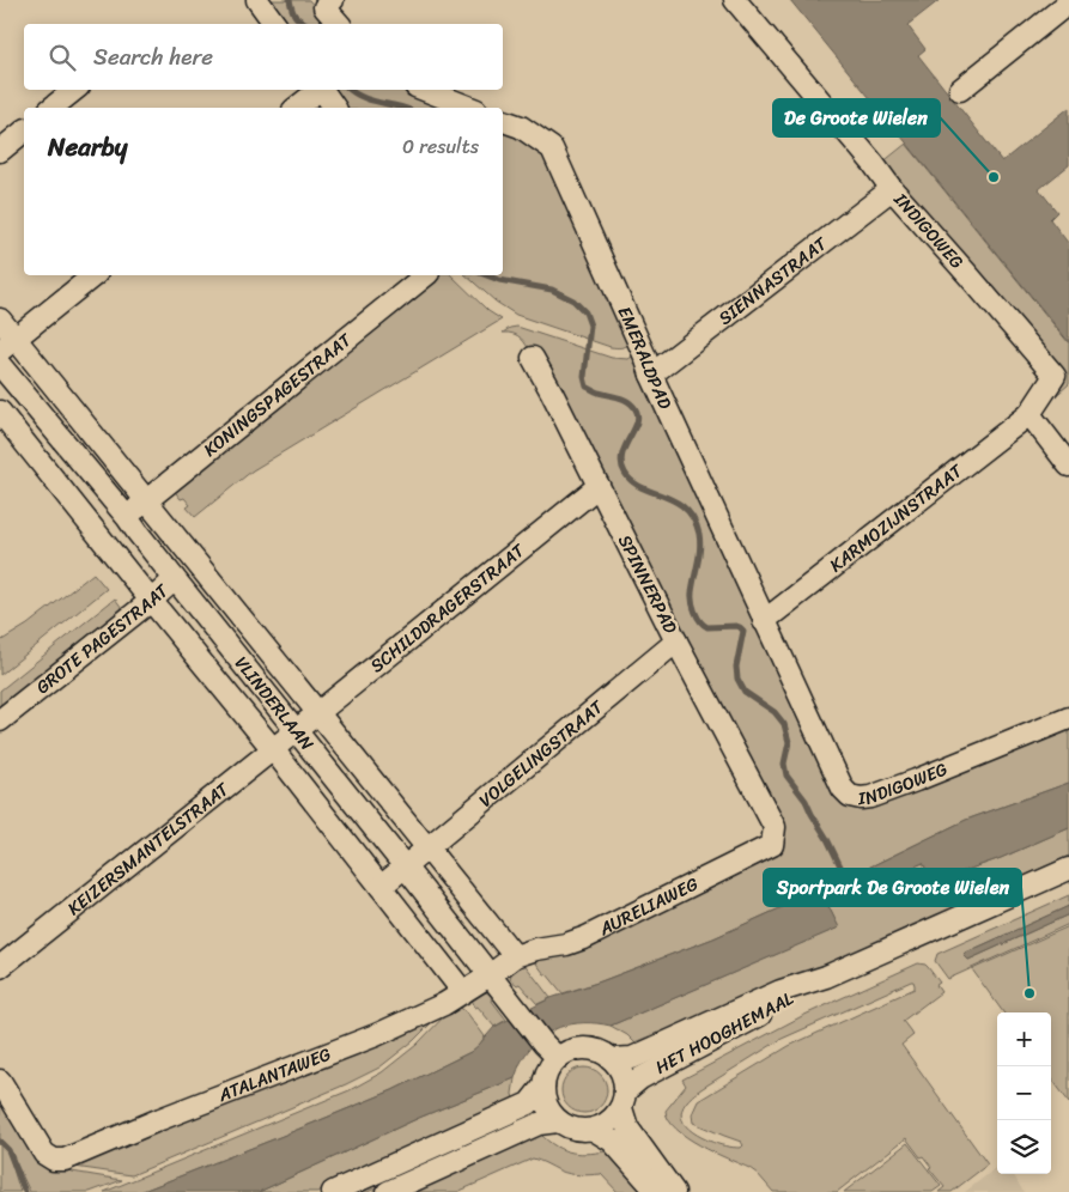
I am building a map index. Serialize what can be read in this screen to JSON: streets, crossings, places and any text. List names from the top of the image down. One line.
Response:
{"streets":{"street":["INDIGOWEG","SIENNASTRAAT","EMERALDPAD","KONINGSPAGESTRAAT","KARMOZIJNSTRAAT","SPINNERPAD","SCHILDDRAGERSTRAAT","GROTE PAGESTRAAT","VLINDERLAAN","VOLGELINGSTRAAT","KEIZERSMANTELSTRAAT","AURELIAWEG","HET HOOGHEMAAL","ATALANTAWEG"]},"crossings":[["INDIGOWEG","SIENNASTRAAT"],["INDIGOWEG","EMERALDPAD"],["INDIGOWEG","KARMOZIJNSTRAAT"],["SIENNASTRAAT","EMERALDPAD"],["EMERALDPAD","KARMOZIJNSTRAAT"],["KONINGSPAGESTRAAT","VLINDERLAAN"],["SPINNERPAD","SCHILDDRAGERSTRAAT"],["SPINNERPAD","VOLGELINGSTRAAT"],["SPINNERPAD","AURELIAWEG"],["SCHILDDRAGERSTRAAT","VLINDERLAAN"],["SCHILDDRAGERSTRAAT","KEIZERSMANTELSTRAAT"],["GROTE PAGESTRAAT","VLINDERLAAN"],["VLINDERLAAN","VOLGELINGSTRAAT"],["VLINDERLAAN","KEIZERSMANTELSTRAAT"],["VLINDERLAAN","AURELIAWEG"],["VLINDERLAAN","HET HOOGHEMAAL"],["VLINDERLAAN","ATALANTAWEG"],["AURELIAWEG","ATALANTAWEG"]],"places":["De Groote Wielen","Sportpark De Groote Wielen"],"page":{"search":"Search here","heading":["Nearby","0 results"],"map_buttons":["+","−"]}}
